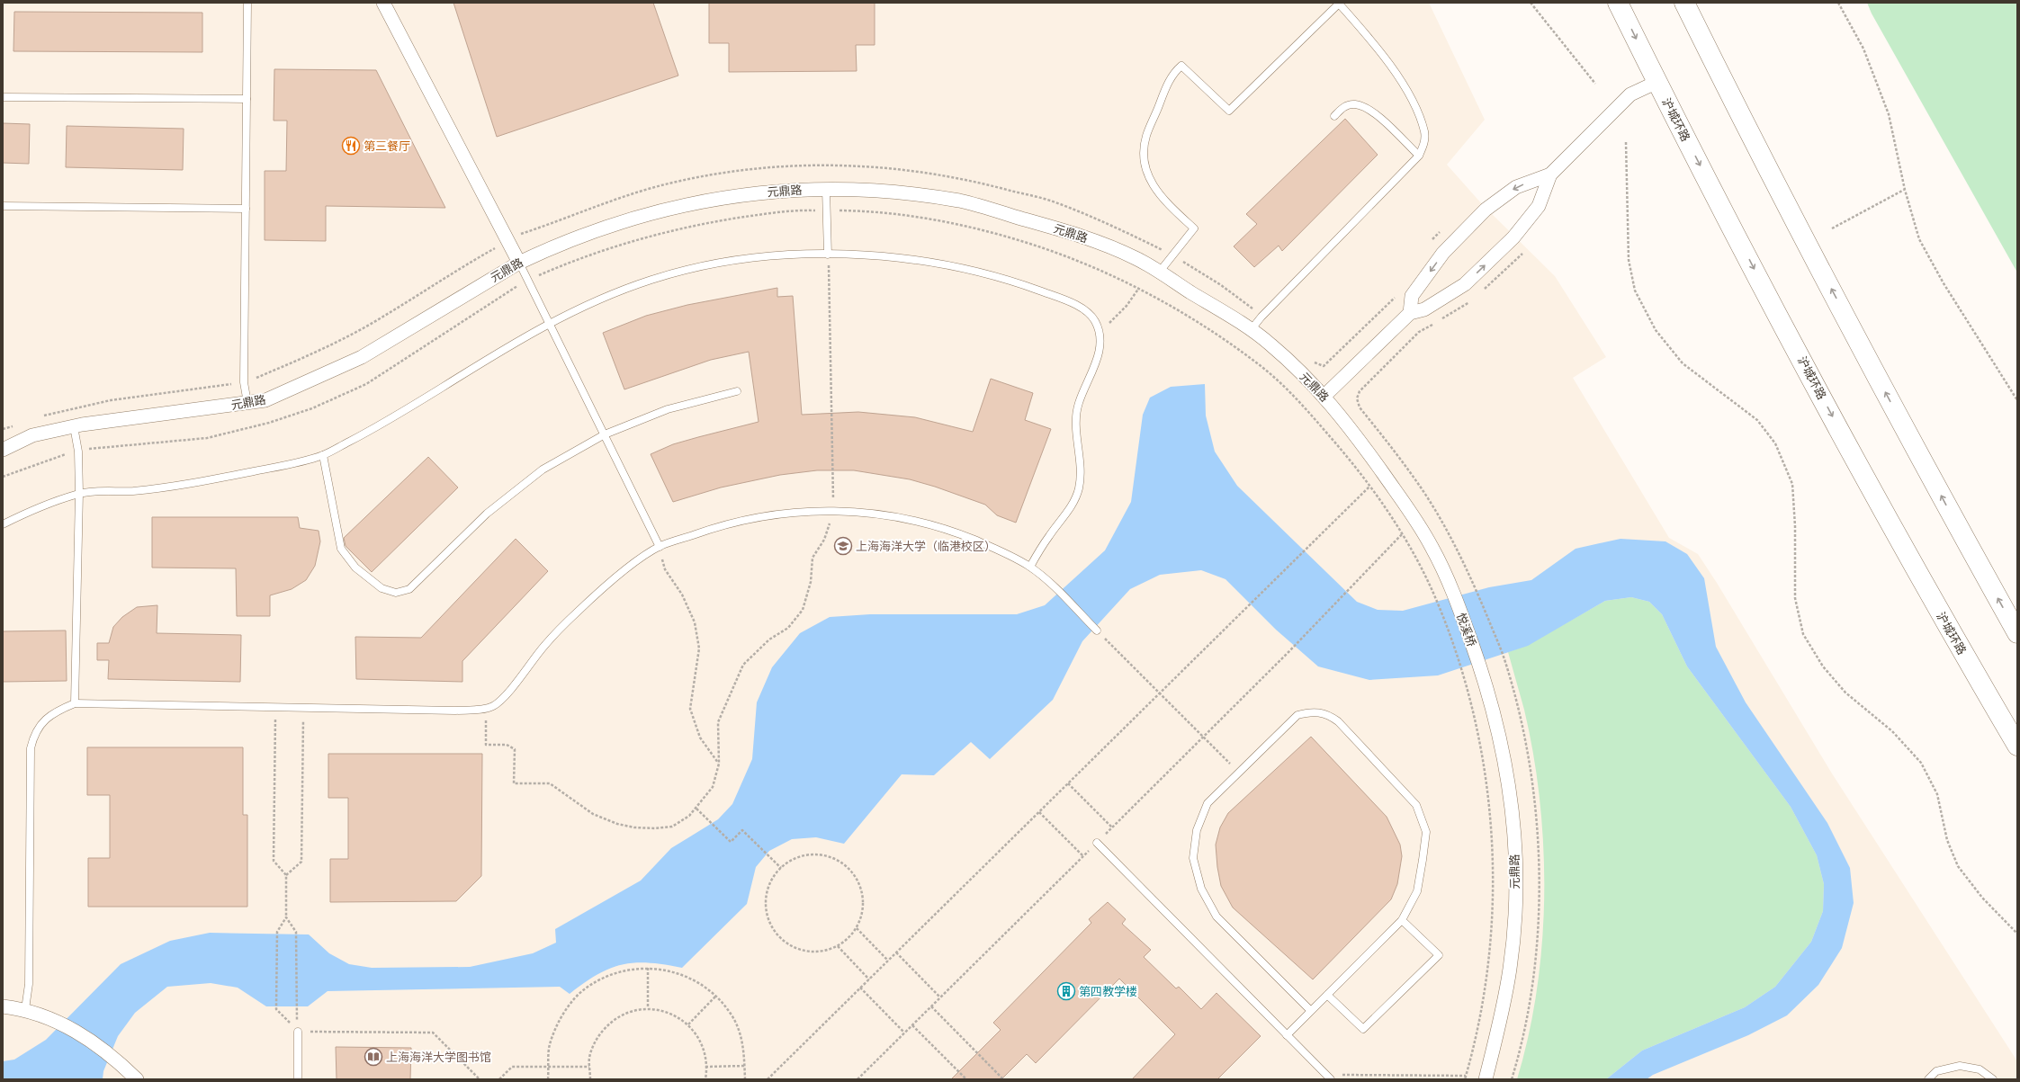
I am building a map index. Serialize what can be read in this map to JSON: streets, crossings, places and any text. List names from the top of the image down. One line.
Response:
{"streets":{"main road":["沪城环路"],"street":["元鼎路","悦溪桥"]},"crossings":[["元鼎路","悦溪桥"]],"places":{"restaurant":["第三餐厅"],"school or university":["上海海洋大学（临港校区）"],"building":["第四教学楼"],"library":["上海海洋大学图书馆"]}}
